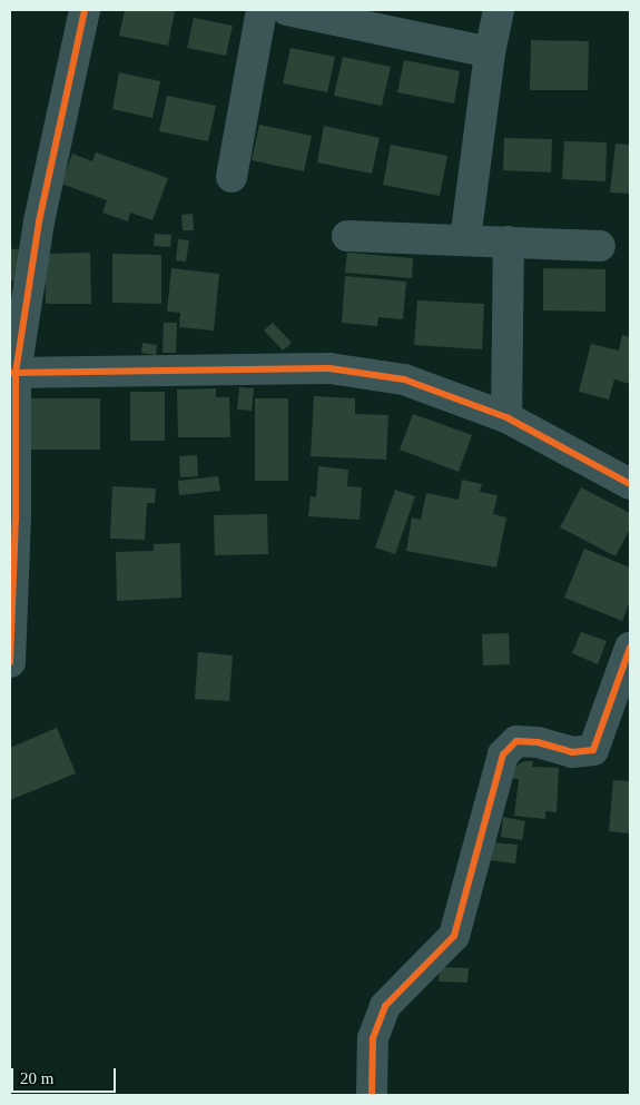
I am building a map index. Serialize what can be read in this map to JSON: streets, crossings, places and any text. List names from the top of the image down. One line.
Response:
{"scale_bar":"20 m"}
